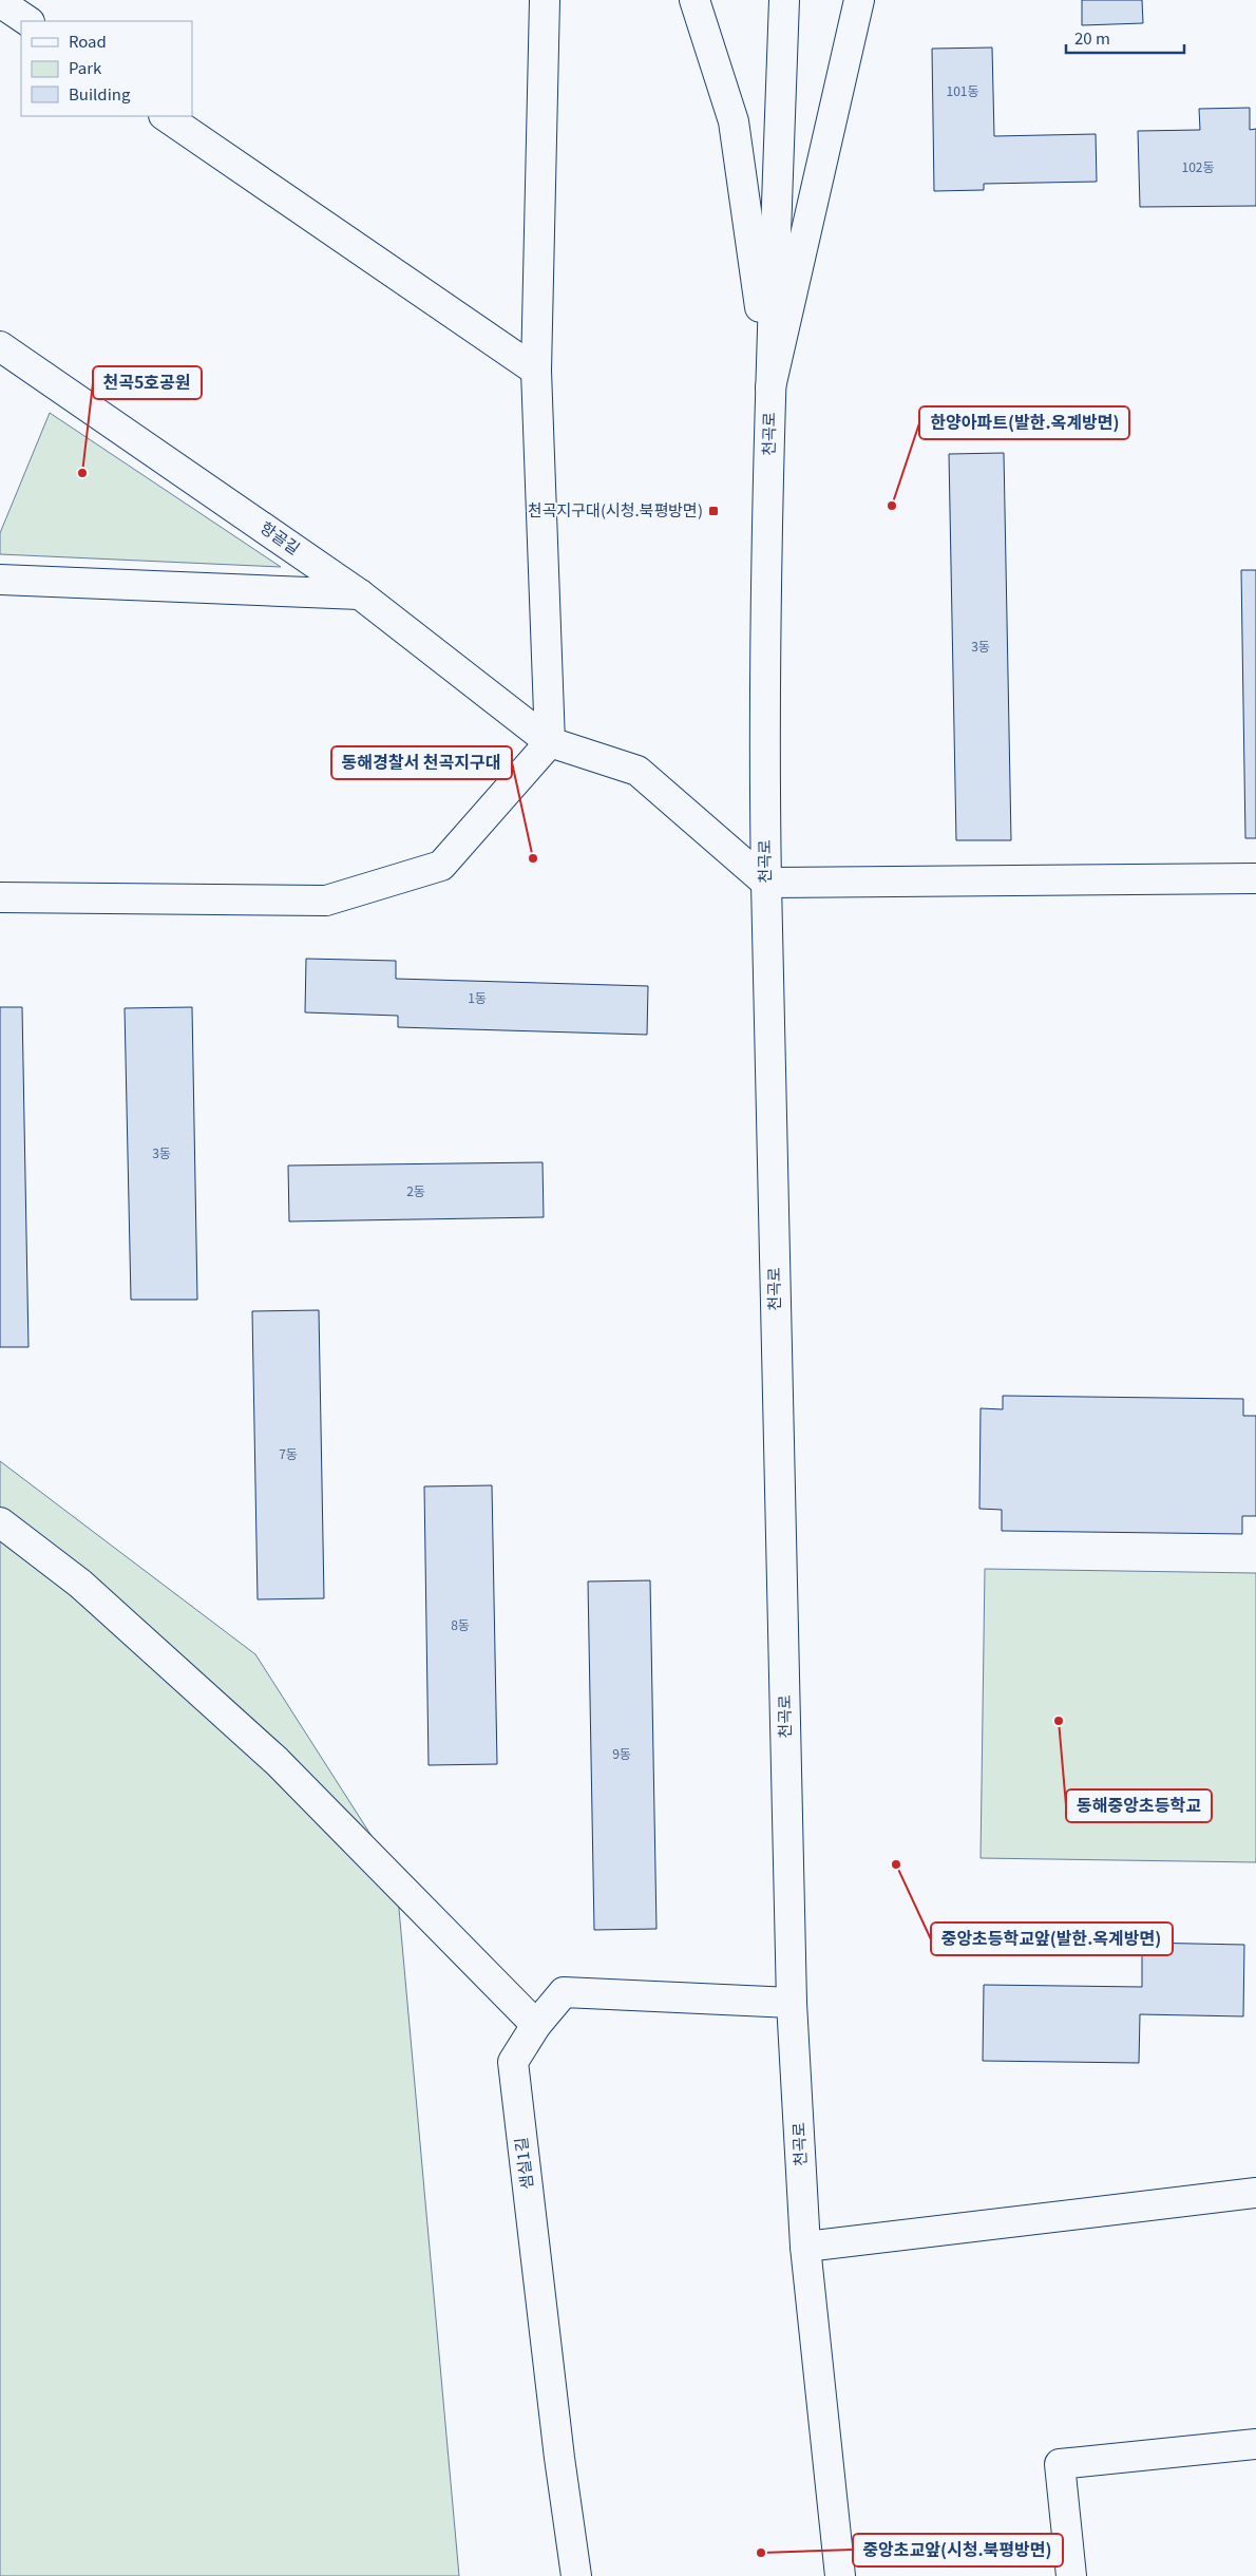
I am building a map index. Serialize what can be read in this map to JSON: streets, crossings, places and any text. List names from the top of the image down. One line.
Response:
{"streets":{"street":["천곡로","항골길","샘실1길"]},"crossings":[["천곡로","샘실1길"]],"places":{"other":["천곡5호공원","한양아파트(발한.옥계방면)","동해경찰서 천곡지구대","동해중앙초등학교","중앙초등학교앞(발한.옥계방면)","중앙초교앞(시청.북평방면)"],"transit":["천곡지구대(시청.북평방면)"]},"house_numbers":["101동","102동","3동","1동","3동","2동","7동","8동","9동"],"legend":["Road","Park","Building"],"scale_bar":"20 m"}
